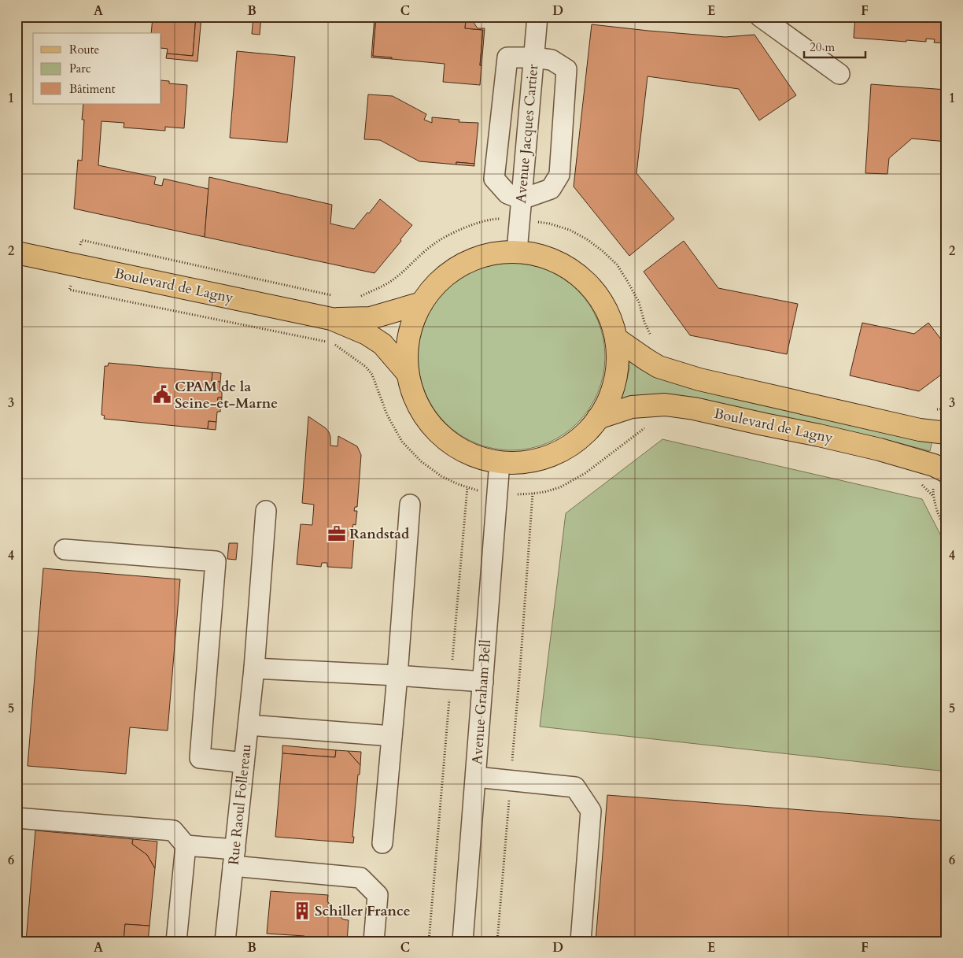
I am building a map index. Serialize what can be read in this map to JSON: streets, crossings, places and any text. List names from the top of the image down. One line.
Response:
{"streets":{"main road":["Boulevard de Lagny"],"street":["Avenue Jacques Cartier","Avenue Graham Bell","Rue Raoul Follereau"]},"places":{"public building":["CPAM de la Seine-et-Marne"],"office":["Randstad"],"building":["Schiller France"]},"legend":["Route","Parc","Bâtiment"],"scale_bar":"20 m","grid":{"columns":["A","B","C","D","E","F"],"rows":["1","2","3","4","5","6"]}}
